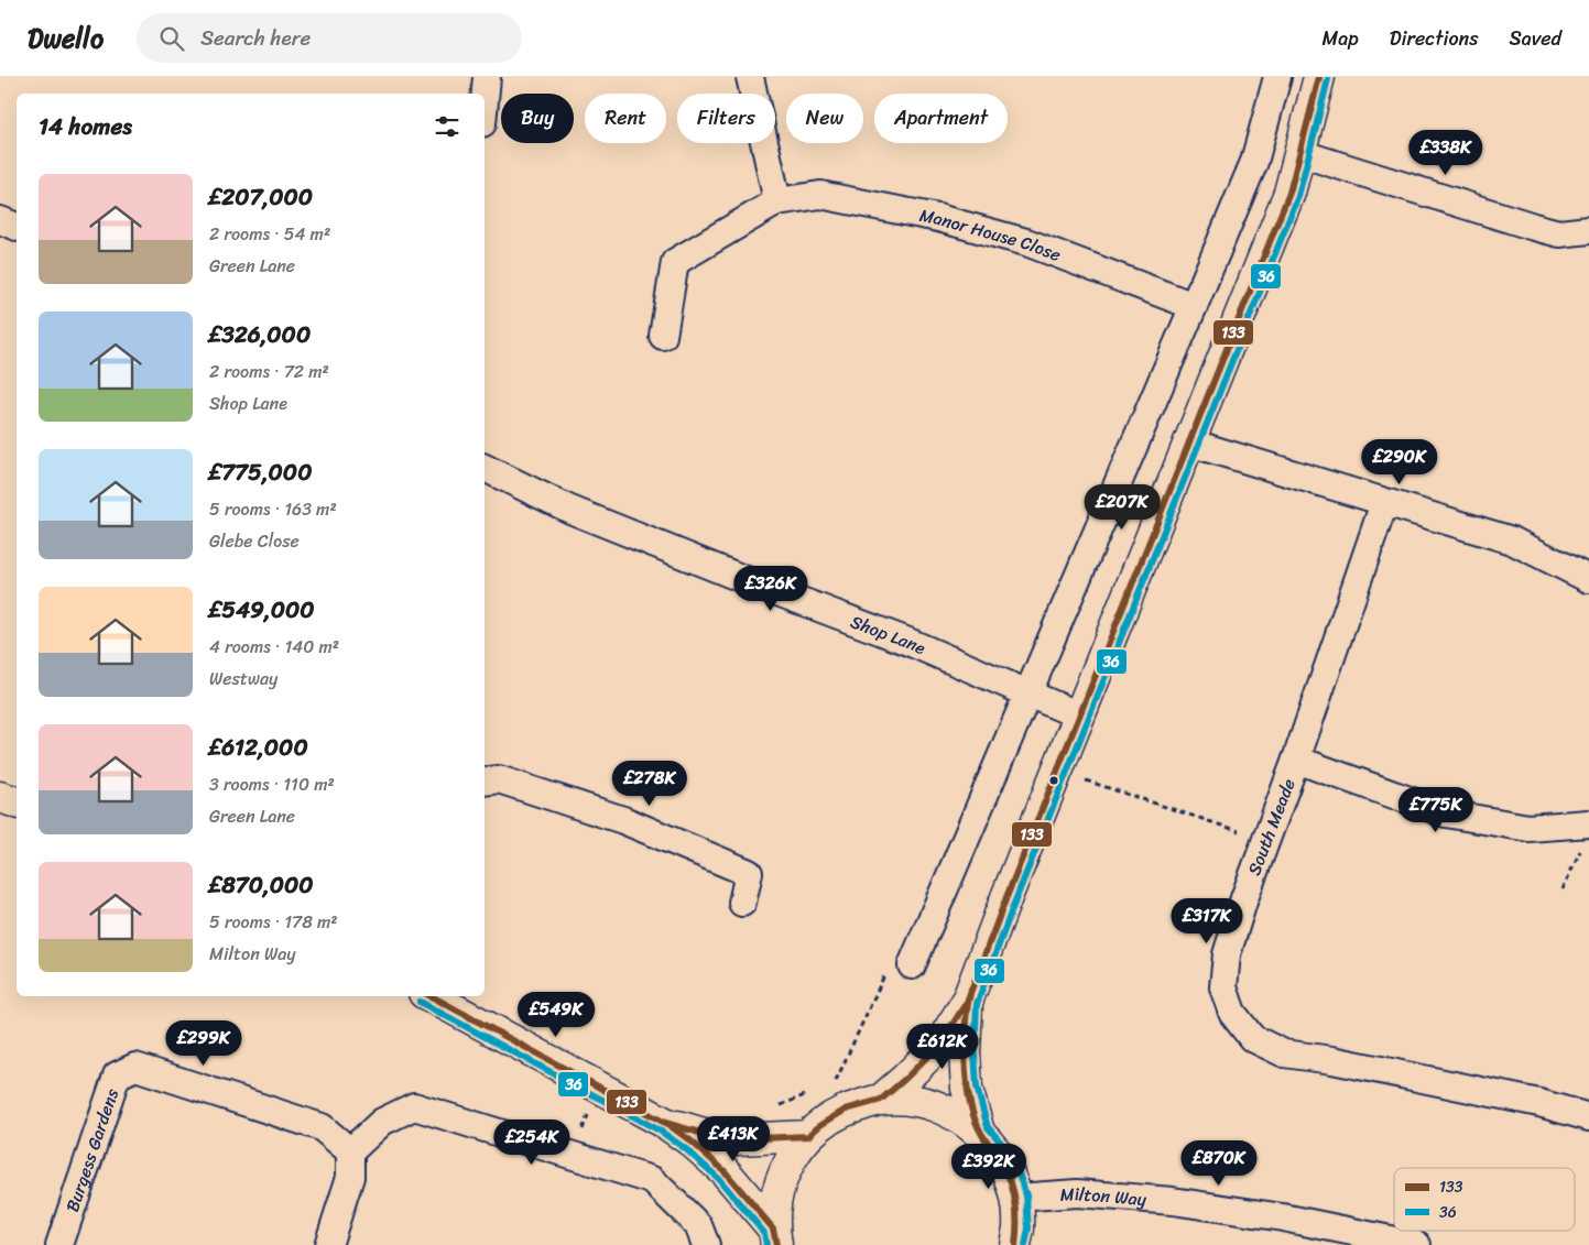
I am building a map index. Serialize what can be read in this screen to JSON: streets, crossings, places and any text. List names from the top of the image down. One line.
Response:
{"streets":{"street":["Manor House Close","Shop Lane","South Meade","Burgess Gardens","Milton Way"]},"lines":["transit line 133","transit line 36"],"legend":["133","36"],"page":{"header":"Dwello","search":"Search here","nav":["Map","Directions","Saved"],"chip":["Buy","Rent","Filters","New","Apartment"],"heading":"14 homes","price":["£338K","£290K","£207K","£326K","£278K","£775K","£317K","£549K","£299K","£612K","£413K","£254K","£870K","£392K"],"list":[{"name":"£207,000","note":"2 rooms · 54 m² · Green Lane"},{"name":"£326,000","note":"2 rooms · 72 m² · Shop Lane"},{"name":"£775,000","note":"5 rooms · 163 m² · Glebe Close"},{"name":"£549,000","note":"4 rooms · 140 m² · Westway"},{"name":"£612,000","note":"3 rooms · 110 m² · Green Lane"},{"name":"£870,000","note":"5 rooms · 178 m² · Milton Way"}]}}
